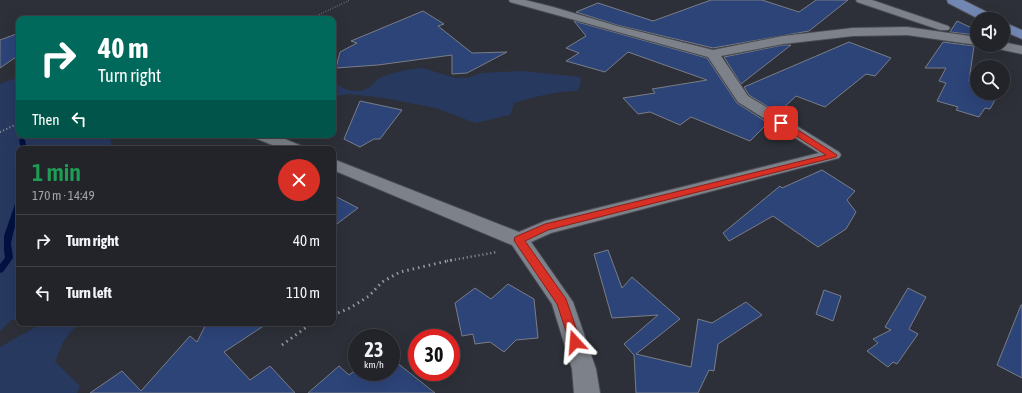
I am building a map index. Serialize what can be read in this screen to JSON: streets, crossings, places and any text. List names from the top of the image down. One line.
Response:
{"page":{"turn":["40 m","Turn right"],"then":"Then","heading":["1 min","170 m · 14:49"],"list":[{"name":"Turn right","value":"40 m"},{"name":"Turn left","value":"110 m"}],"speed":"23 km/h","limit":"30"}}
